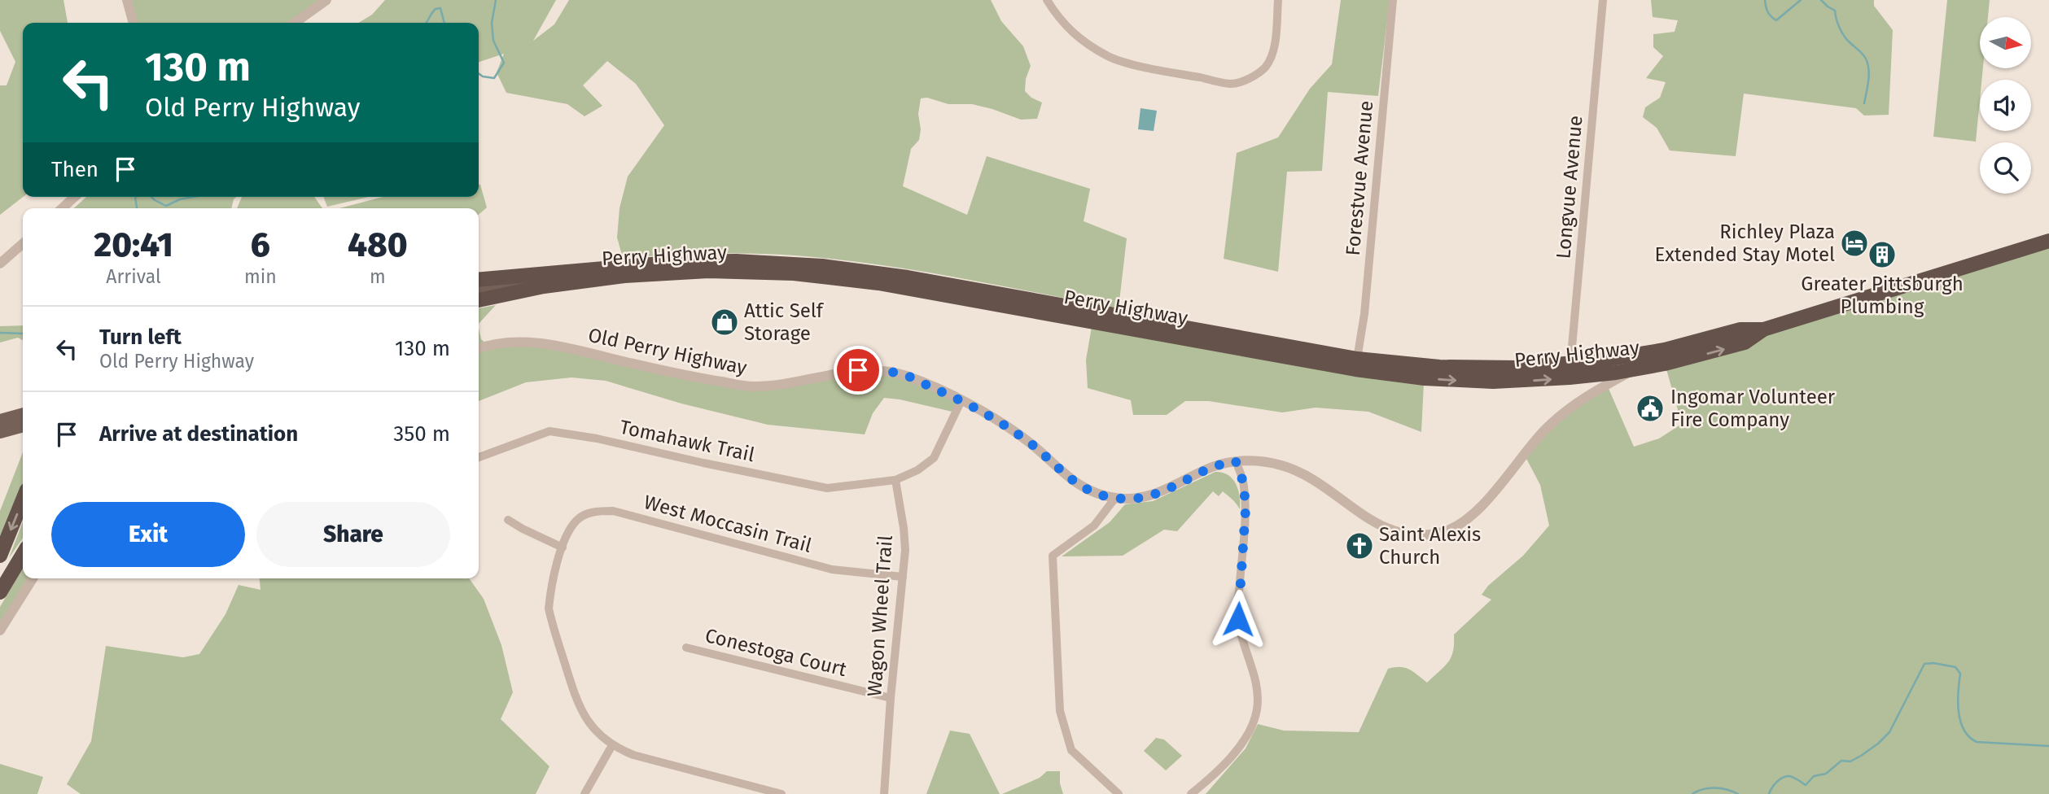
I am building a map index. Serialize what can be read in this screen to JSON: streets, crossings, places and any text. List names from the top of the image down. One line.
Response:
{"streets":{"highway":["Perry Highway"],"street":["Forestvue Avenue","Longvue Avenue","Old Perry Highway","Tomahawk Trail","West Moccasin Trail","Wagon Wheel Trail","Conestoga Court"]},"crossings":[["Forestvue Avenue","Perry Highway"],["Longvue Avenue","Perry Highway"],["Perry Highway","Old Perry Highway"],["Tomahawk Trail","Wagon Wheel Trail"],["West Moccasin Trail","Wagon Wheel Trail"],["Wagon Wheel Trail","Conestoga Court"]],"places":{"hotel":["Richley Plaza Extended Stay Motel"],"building":["Greater Pittsburgh Plumbing"],"shop":["Attic Self Storage"],"public building":["Ingomar Volunteer Fire Company"],"church":["Saint Alexis Church"]},"north":"right","page":{"turn":["130 m","Old Perry Highway"],"then":"Then","eta":["20:41","Arrival","6","min","480","m"],"list":[{"name":"Turn left","note":"Old Perry Highway","value":"130 m"},{"name":"Arrive at destination","value":"350 m"}],"buttons":["Exit","Share"]}}
